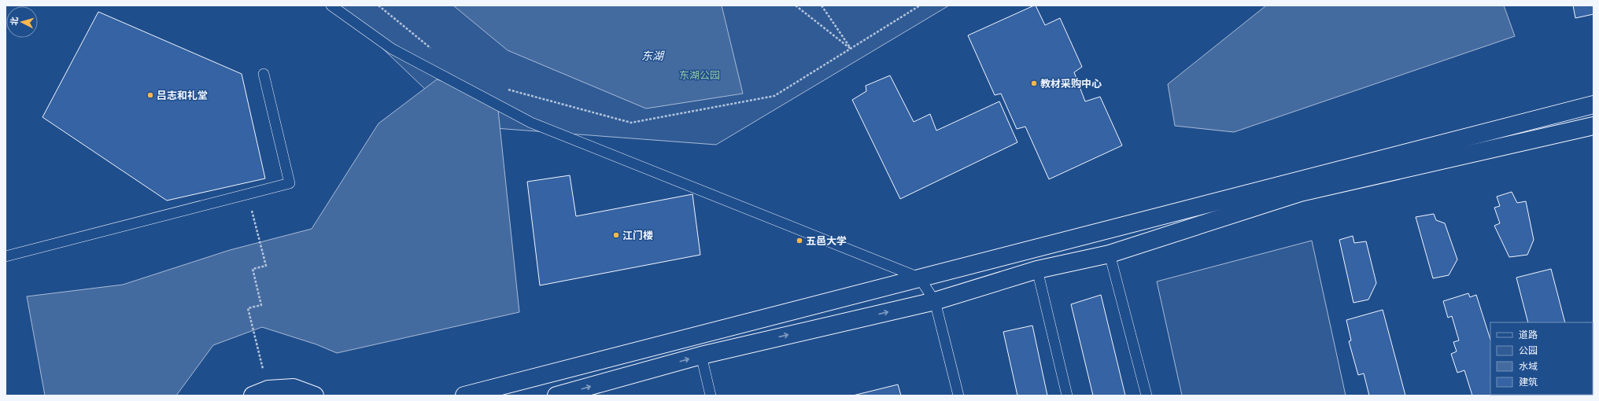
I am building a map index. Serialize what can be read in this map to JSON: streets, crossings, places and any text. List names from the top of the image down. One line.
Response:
{"water":["东湖"],"parks":["东湖公园"],"places":["教材采购中心","吕志和礼堂","江门楼","五邑大学"],"legend":["道路","公园","水域","建筑"],"north":"left"}
